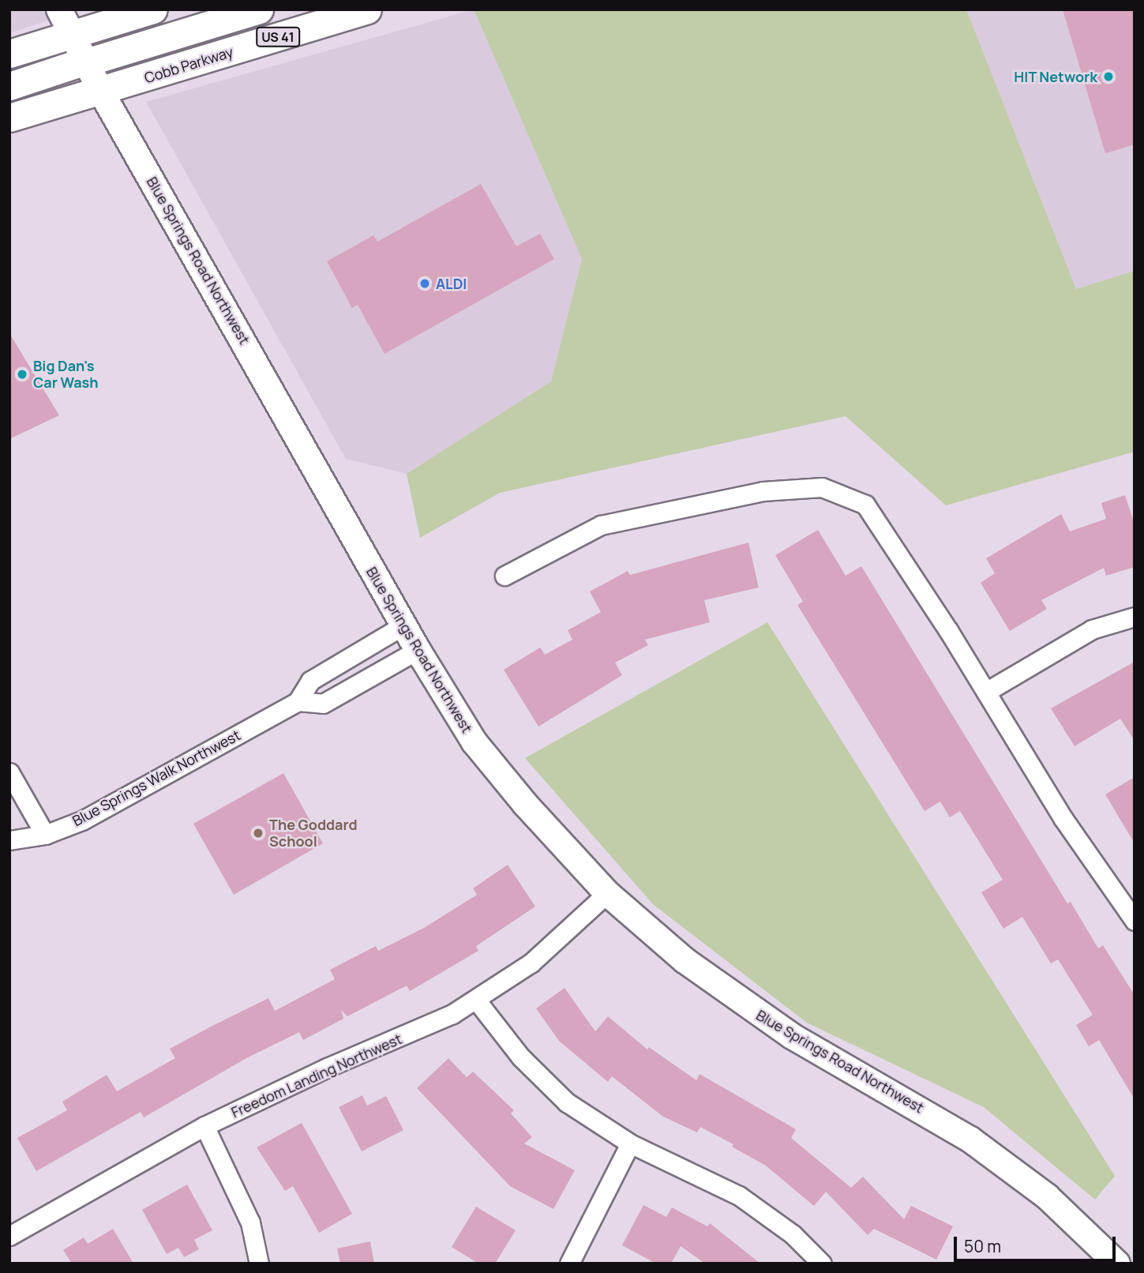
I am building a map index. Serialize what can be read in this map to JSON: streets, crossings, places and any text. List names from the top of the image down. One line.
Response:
{"streets":{"main road":["US 41","Cobb Parkway"],"street":["Blue Springs Road Northwest","Blue Springs Walk Northwest","Freedom Landing Northwest"]},"crossings":[["Cobb Parkway","Blue Springs Road Northwest"],["Blue Springs Road Northwest","Blue Springs Walk Northwest"],["Blue Springs Road Northwest","Freedom Landing Northwest"]],"places":["HIT Network","ALDI","Big Dan's Car Wash","The Goddard School"],"scale_bar":"50 m"}
